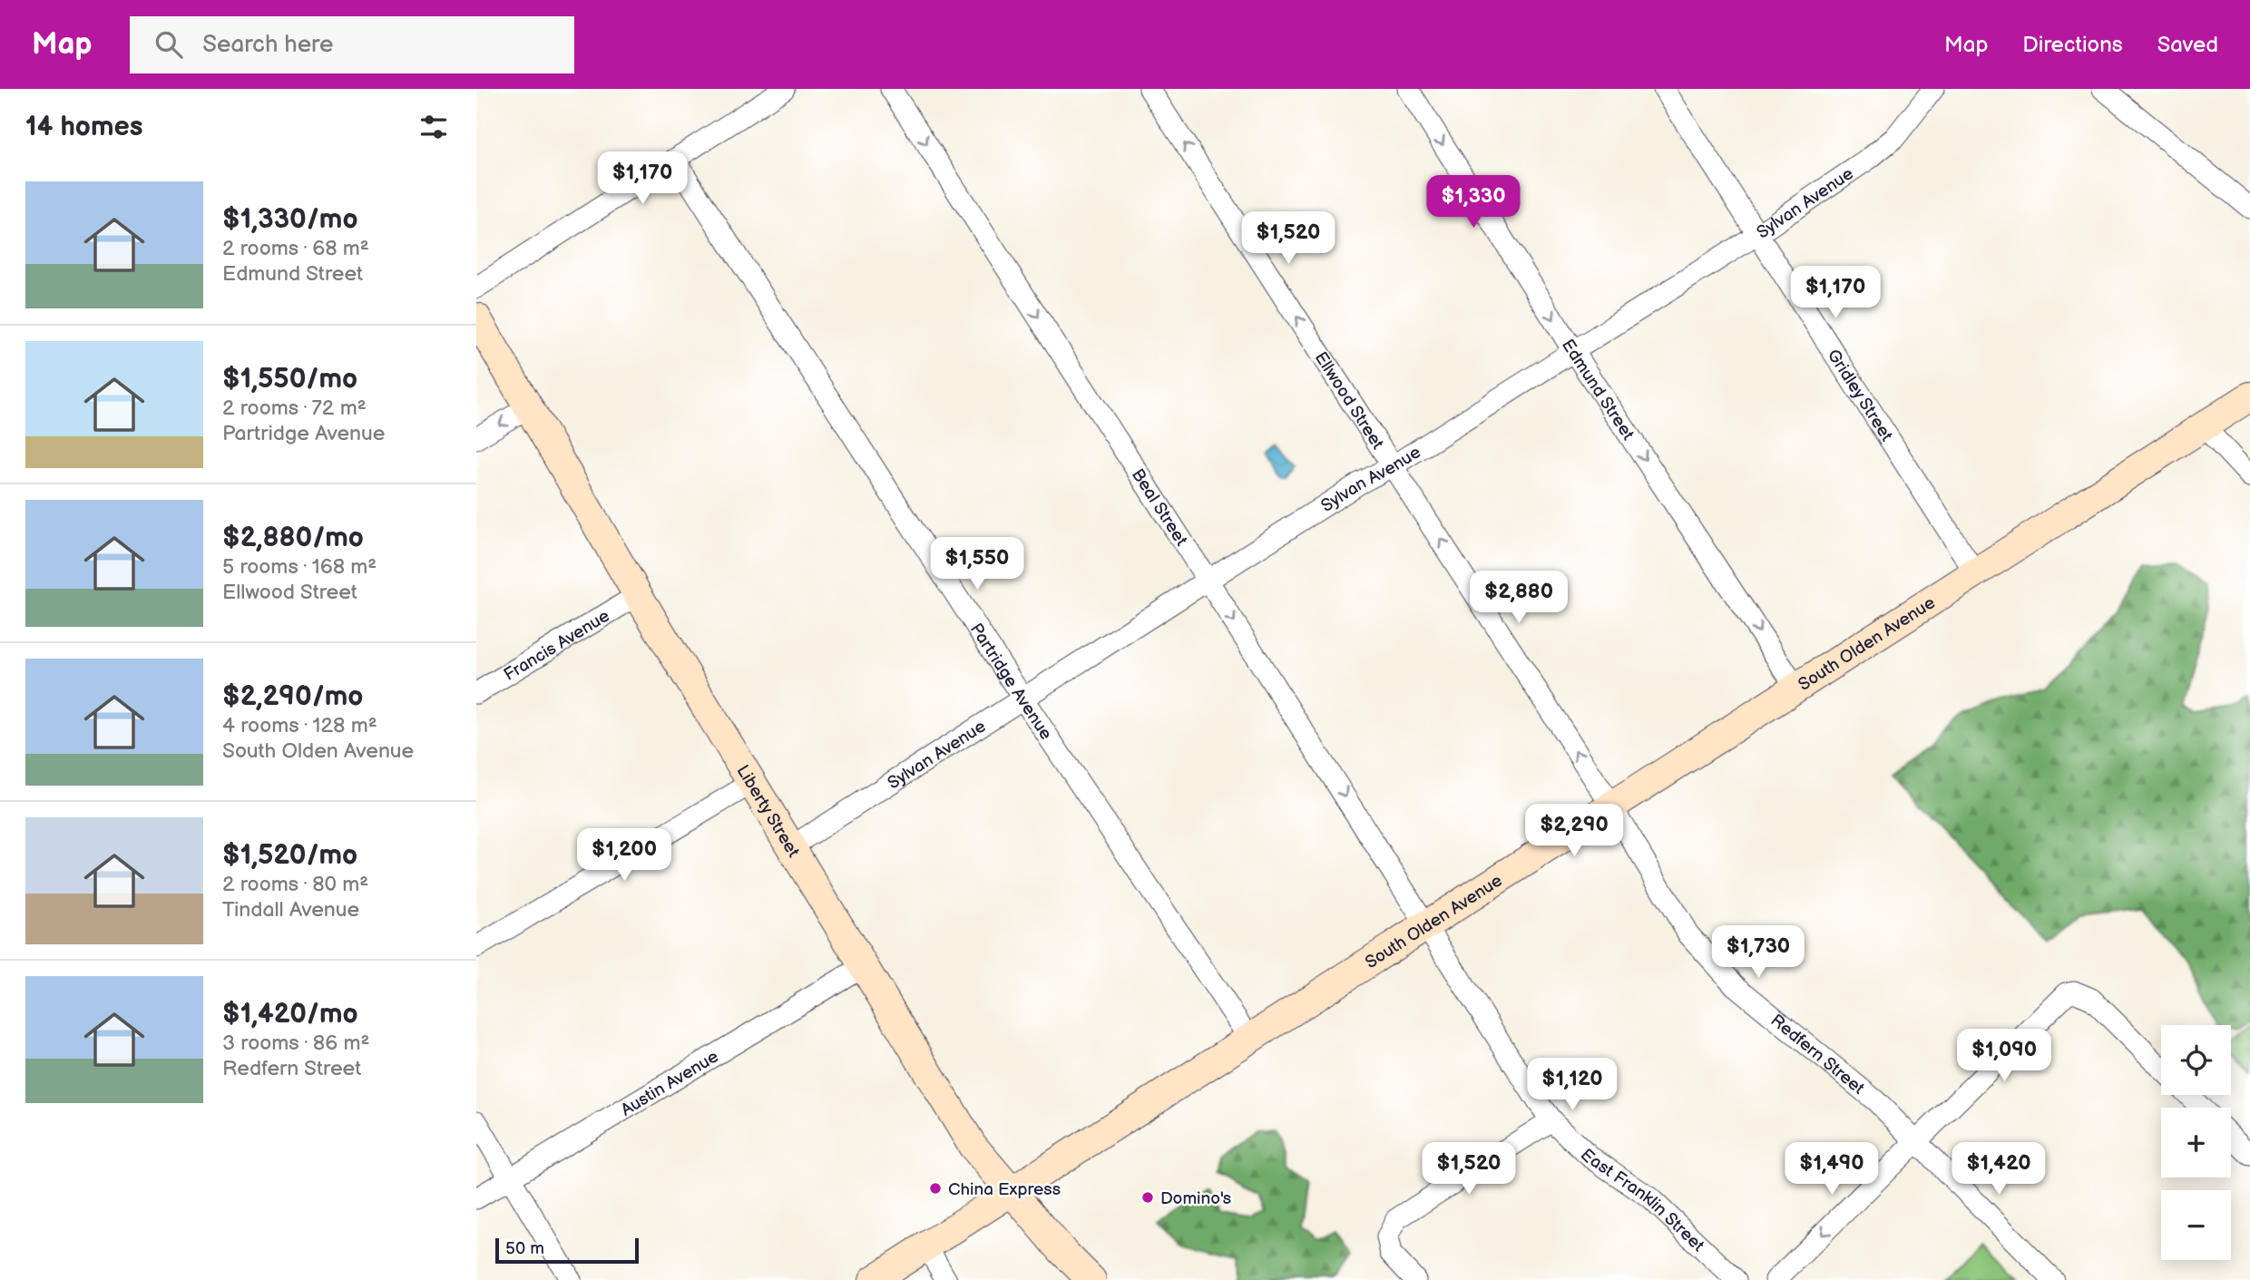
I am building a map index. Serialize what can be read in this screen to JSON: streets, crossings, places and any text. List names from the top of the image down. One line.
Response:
{"streets":{"main road":["South Olden Avenue","Liberty Street"],"street":["Sylvan Avenue","Edmund Street","Gridley Street","Ellwood Street","Beal Street","Francis Avenue","Partridge Avenue","Redfern Street","Austin Avenue","East Franklin Street"]},"crossings":[["Sylvan Avenue","Edmund Street"],["Sylvan Avenue","Gridley Street"],["Sylvan Avenue","Ellwood Street"],["Sylvan Avenue","Beal Street"],["Sylvan Avenue","Partridge Avenue"],["Sylvan Avenue","Liberty Street"],["Edmund Street","South Olden Avenue"],["Gridley Street","South Olden Avenue"],["Ellwood Street","South Olden Avenue"],["Ellwood Street","Redfern Street"],["Beal Street","South Olden Avenue"],["Beal Street","East Franklin Street"],["South Olden Avenue","Partridge Avenue"],["South Olden Avenue","Liberty Street"],["South Olden Avenue","Redfern Street"],["South Olden Avenue","East Franklin Street"],["Francis Avenue","Liberty Street"],["Liberty Street","Austin Avenue"]],"one_way":["Edmund Street","Ellwood Street","Beal Street"],"places":["China Express","Domino's"],"scale_bar":"50 m","page":{"header":"Map","search":"Search here","nav":["Map","Directions","Saved"],"heading":"14 homes","price":["$1,170","$1,330","$1,520","$1,170","$1,550","$2,880","$2,290","$1,200","$1,730","$1,090","$1,120","$1,520","$1,490","$1,420"],"list":[{"name":"$1,330/mo","note":"2 rooms · 68 m² · Edmund Street"},{"name":"$1,550/mo","note":"2 rooms · 72 m² · Partridge Avenue"},{"name":"$2,880/mo","note":"5 rooms · 168 m² · Ellwood Street"},{"name":"$2,290/mo","note":"4 rooms · 128 m² · South Olden Avenue"},{"name":"$1,520/mo","note":"2 rooms · 80 m² · Tindall Avenue"},{"name":"$1,420/mo","note":"3 rooms · 86 m² · Redfern Street"}],"map_buttons":["+","−"],"scale":"50 m"}}
